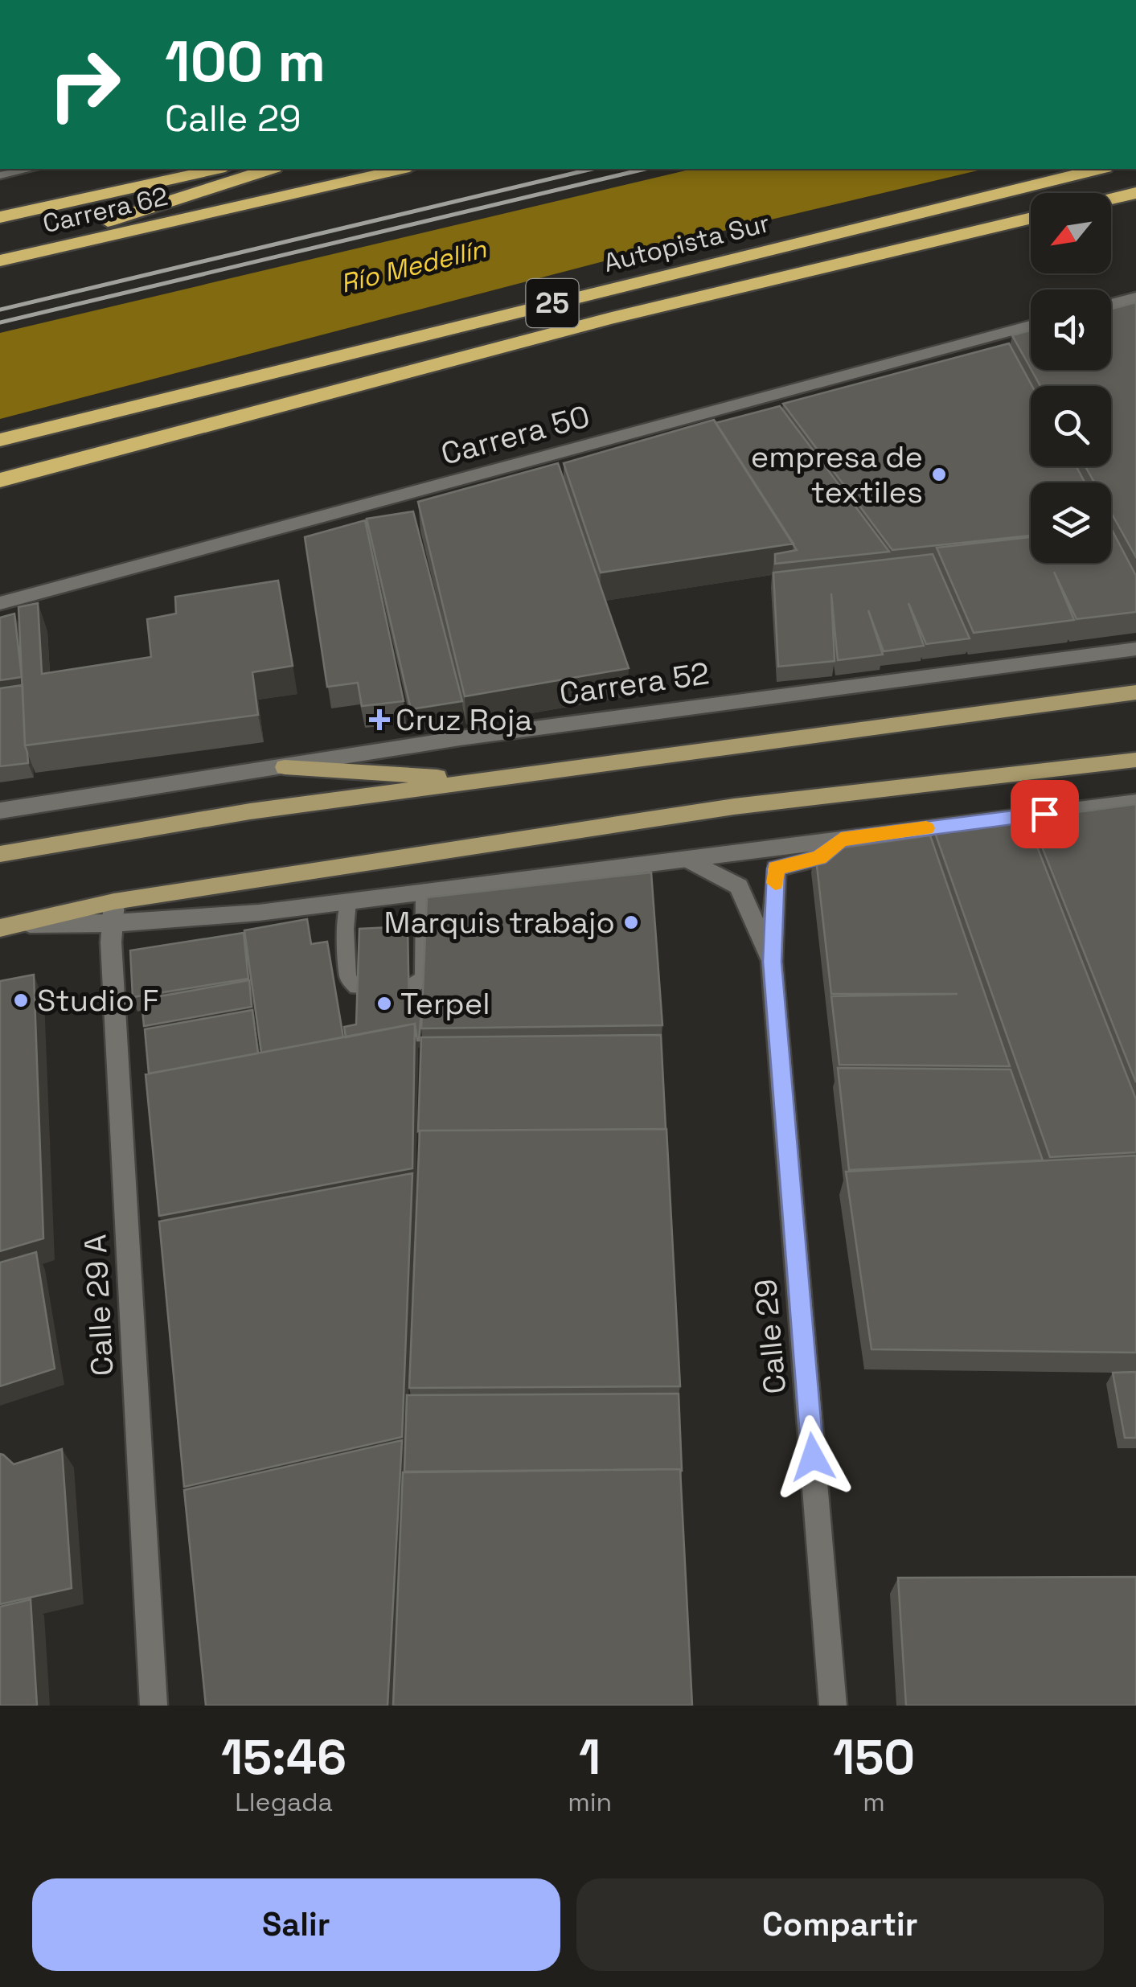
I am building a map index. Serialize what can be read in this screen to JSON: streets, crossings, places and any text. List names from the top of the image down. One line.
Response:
{"streets":{"highway":["Carrera 62","Autopista Sur","25"],"street":["Carrera 50","Carrera 52","Calle 29 A","Calle 29"]},"water":["Río Medellín"],"places":{"other":["empresa de textiles","Marquis trabajo","Studio F","Terpel"],"health":["Cruz Roja"]},"north":"bottom left","page":{"turn":["100 m","Calle 29"],"eta":["15:46","Llegada","1","min","150","m"],"buttons":["Salir","Compartir"]}}
